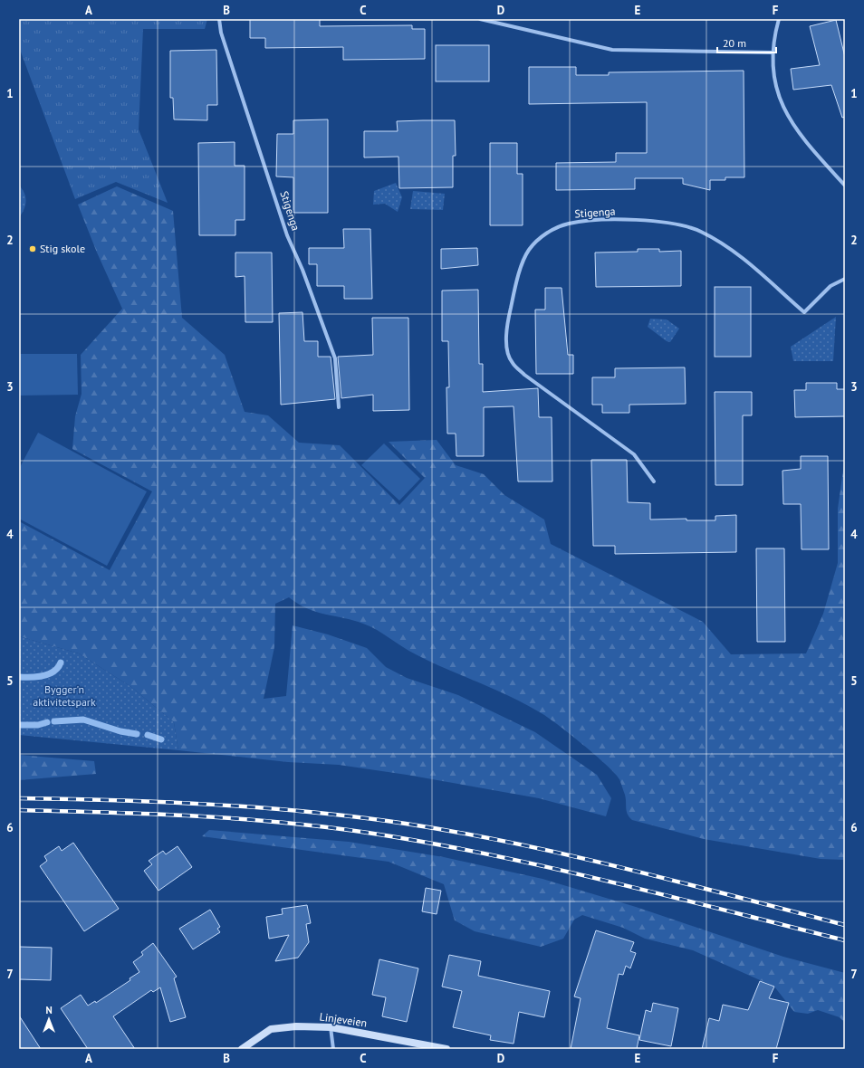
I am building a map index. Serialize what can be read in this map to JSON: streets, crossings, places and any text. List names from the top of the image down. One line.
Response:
{"streets":{"street":["Stigenga","Linjeveien"]},"parks":["Bygger'n aktivitetspark"],"places":["Stig skole"],"scale_bar":"20 m","north":"top","grid":{"columns":["A","B","C","D","E","F"],"rows":["1","2","3","4","5","6","7"]}}
